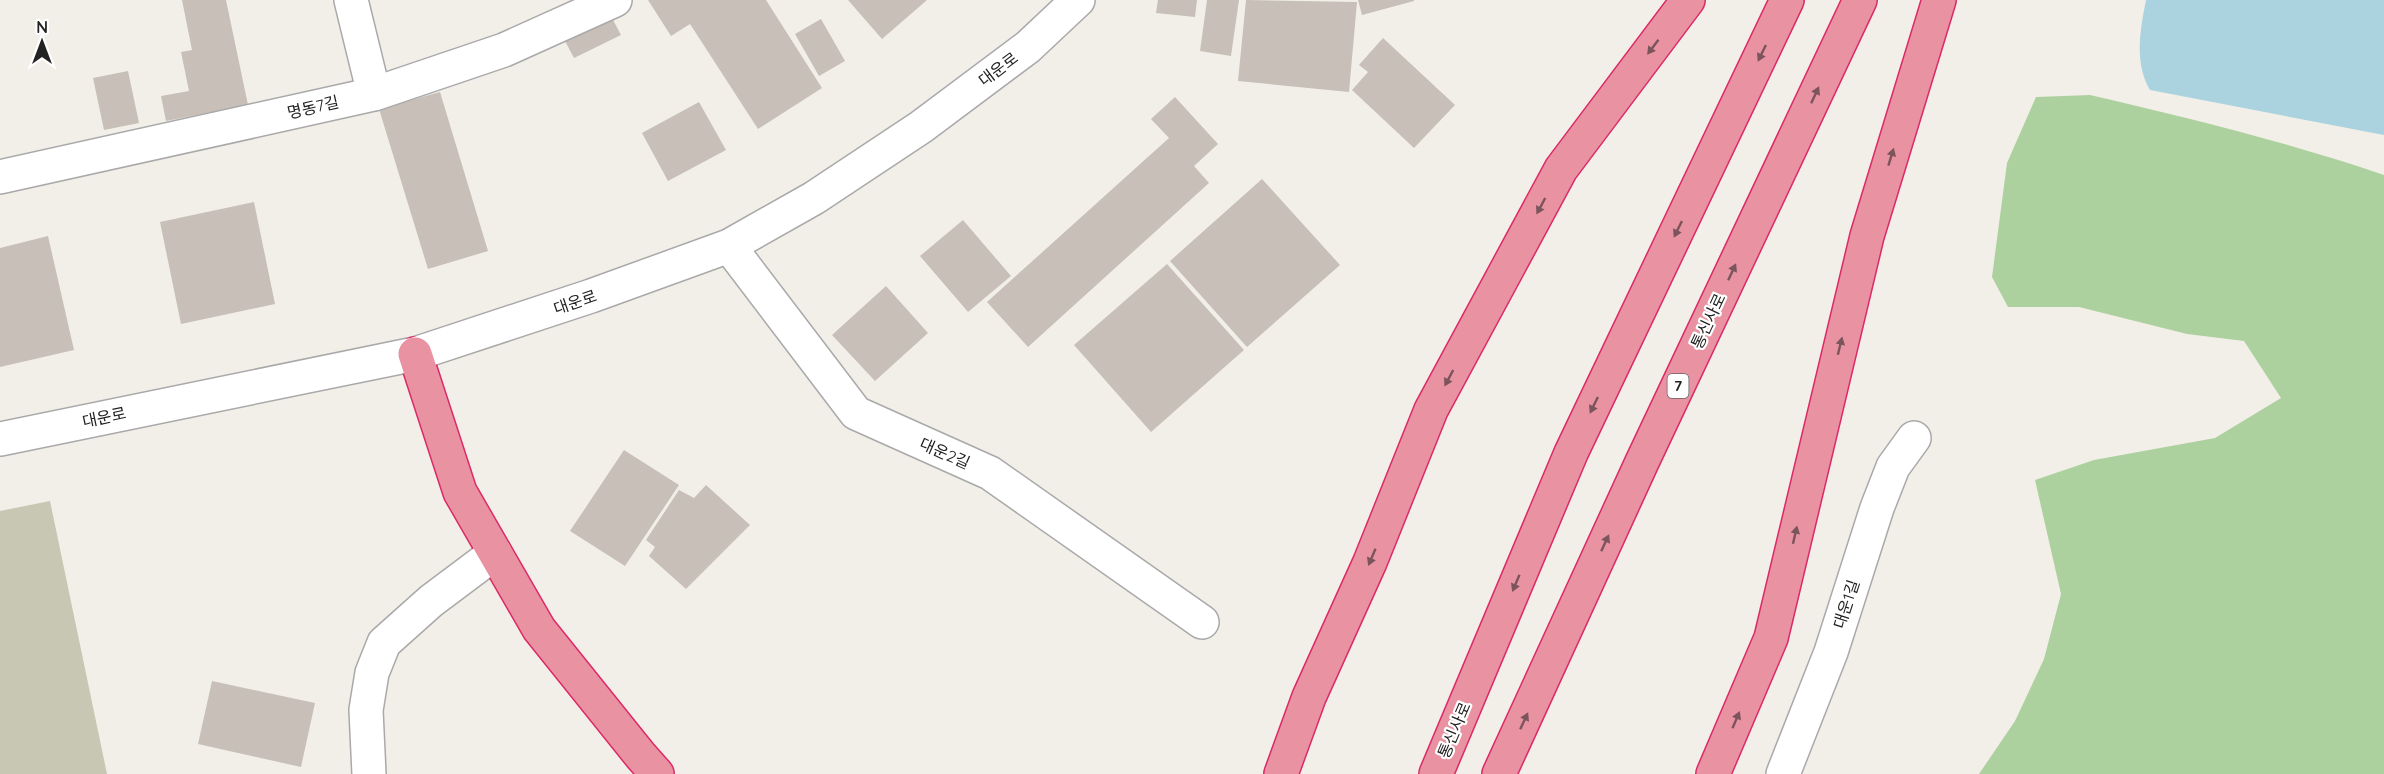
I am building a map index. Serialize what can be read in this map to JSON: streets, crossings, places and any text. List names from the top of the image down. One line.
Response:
{"streets":{"highway":["통신사로","7"],"street":["대운로","명동7길","대운2길","대운1길"]},"crossings":[["대운로","대운2길"]],"north":"top"}
